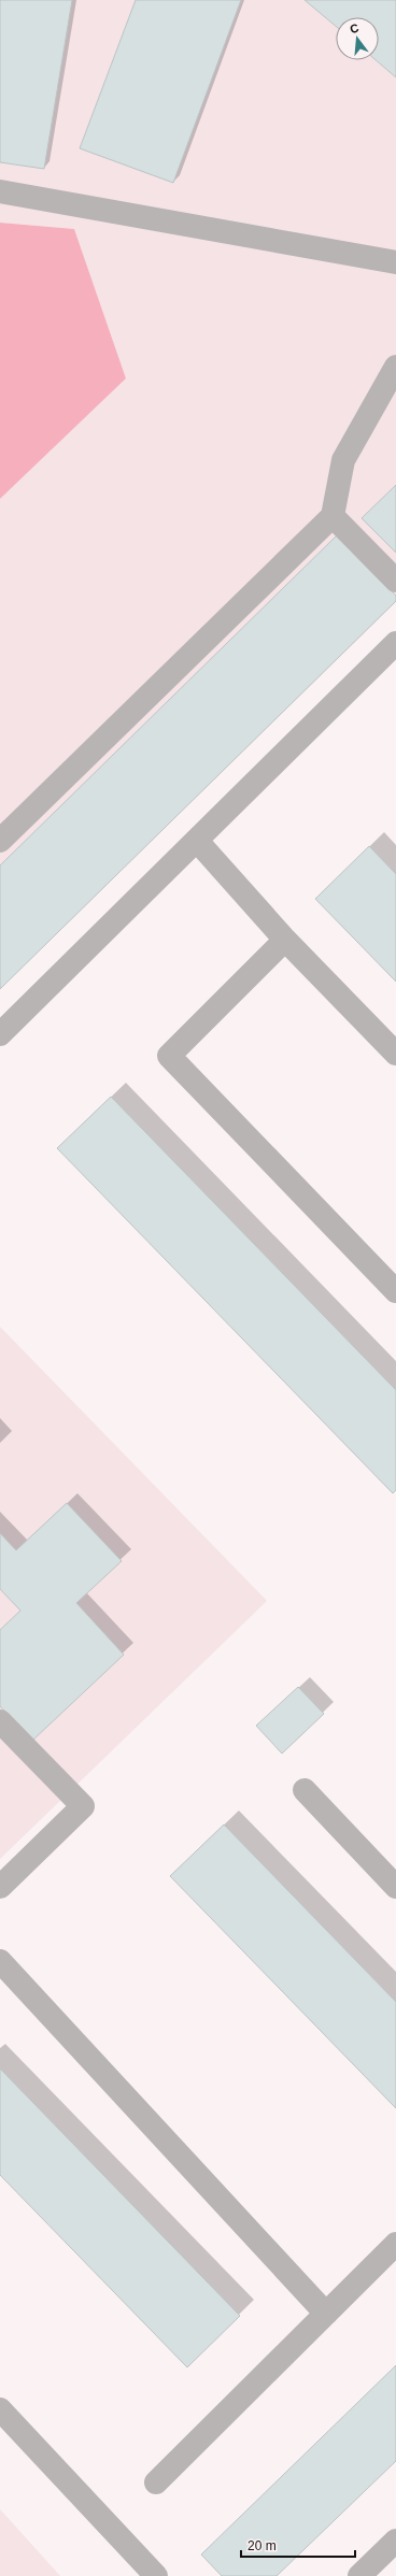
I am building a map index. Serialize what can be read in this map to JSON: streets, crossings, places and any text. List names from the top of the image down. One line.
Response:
{"scale_bar":"20 m","north":"top"}
